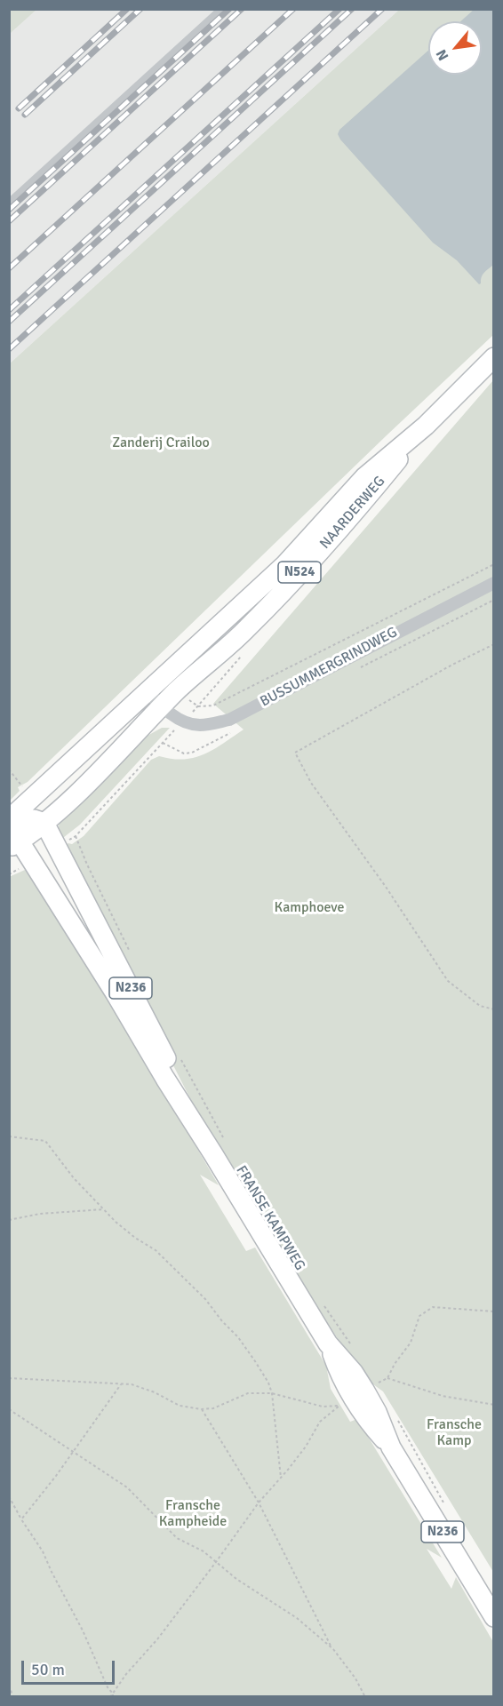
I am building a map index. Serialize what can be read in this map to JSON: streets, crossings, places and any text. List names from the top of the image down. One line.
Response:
{"streets":{"main road":["NAARDERWEG","N524","N236","FRANSE KAMPWEG"],"street":["BUSSUMMERGRINDWEG"]},"crossings":[["NAARDERWEG","N524"],["NAARDERWEG","BUSSUMMERGRINDWEG"],["N524","BUSSUMMERGRINDWEG"],["N524","FRANSE KAMPWEG"]],"parks":["Zanderij Crailoo","Kamphoeve","Fransche Kamp","Fransche Kampheide"],"scale_bar":"50 m","north":"bottom left"}
